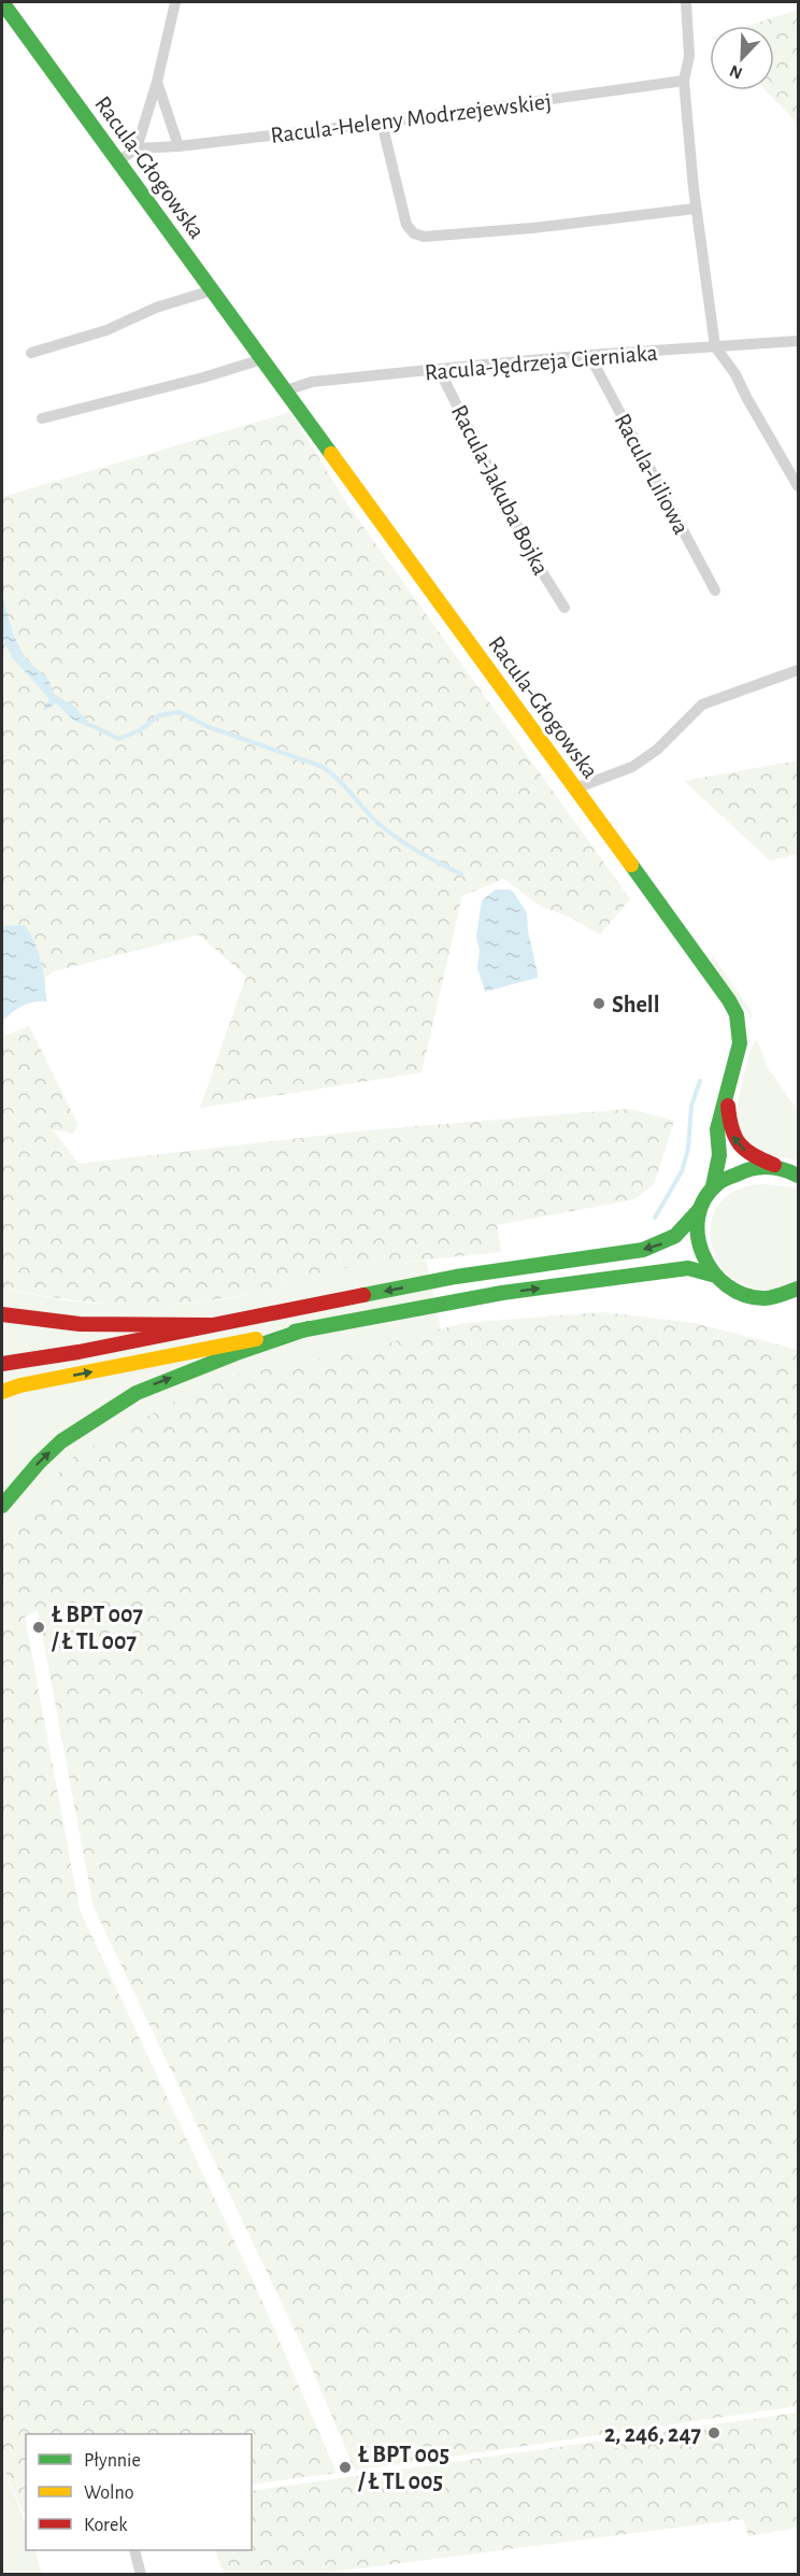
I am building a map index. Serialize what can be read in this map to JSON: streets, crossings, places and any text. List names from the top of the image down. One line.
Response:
{"streets":{"main road":["Racula-Głogowska"],"street":["Racula-Heleny Modrzejewskiej","Racula-Jędrzeja Cierniaka","Racula-Liliowa","Racula-Jakuba Bojka"]},"crossings":[["Racula-Głogowska","Racula-Jędrzeja Cierniaka"],["Racula-Jędrzeja Cierniaka","Racula-Liliowa"],["Racula-Jędrzeja Cierniaka","Racula-Jakuba Bojka"]],"places":["Shell","Ł BPT 007 / Ł TL 007","2, 246, 247","Ł BPT 005 / Ł TL 005"],"legend":["Płynnie","Wolno","Korek"],"north":"bottom left"}
